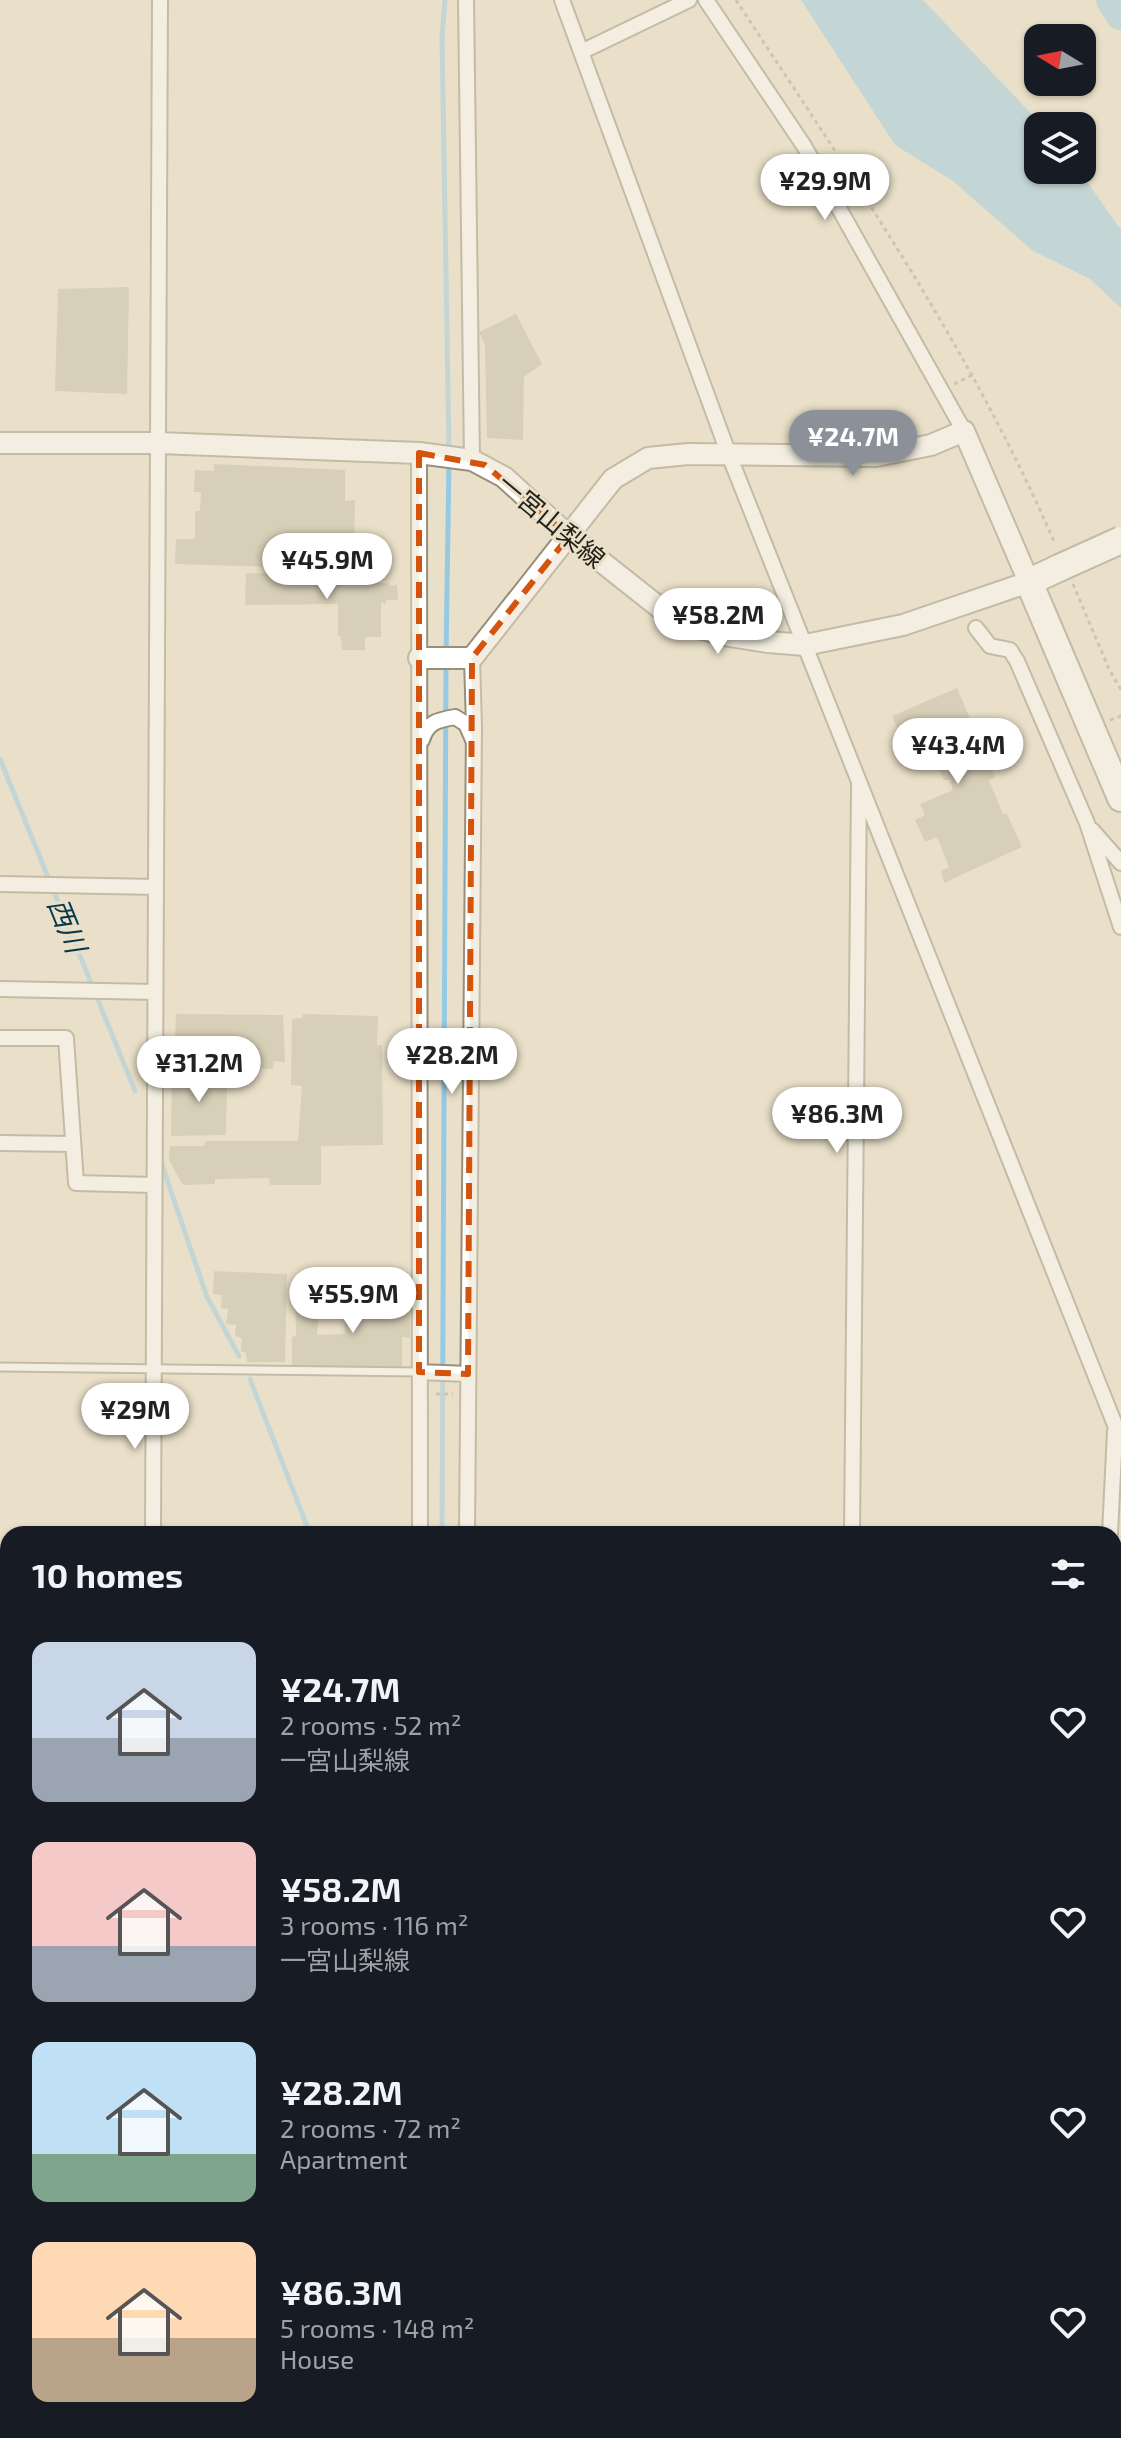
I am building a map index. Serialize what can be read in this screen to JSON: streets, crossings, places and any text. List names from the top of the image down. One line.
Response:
{"streets":{"main road":["一宮山梨線"]},"water":["西川"],"north":"left","page":{"price":["¥29.9M","¥24.7M","¥45.9M","¥58.2M","¥43.4M","¥28.2M","¥31.2M","¥86.3M","¥55.9M","¥29M"],"heading":"10 homes","list":[{"name":"¥24.7M","note":"2 rooms · 52 m² · 一宮山梨線"},{"name":"¥58.2M","note":"3 rooms · 116 m² · 一宮山梨線"},{"name":"¥28.2M","note":"2 rooms · 72 m² · Apartment"},{"name":"¥86.3M","note":"5 rooms · 148 m² · House"}]}}
